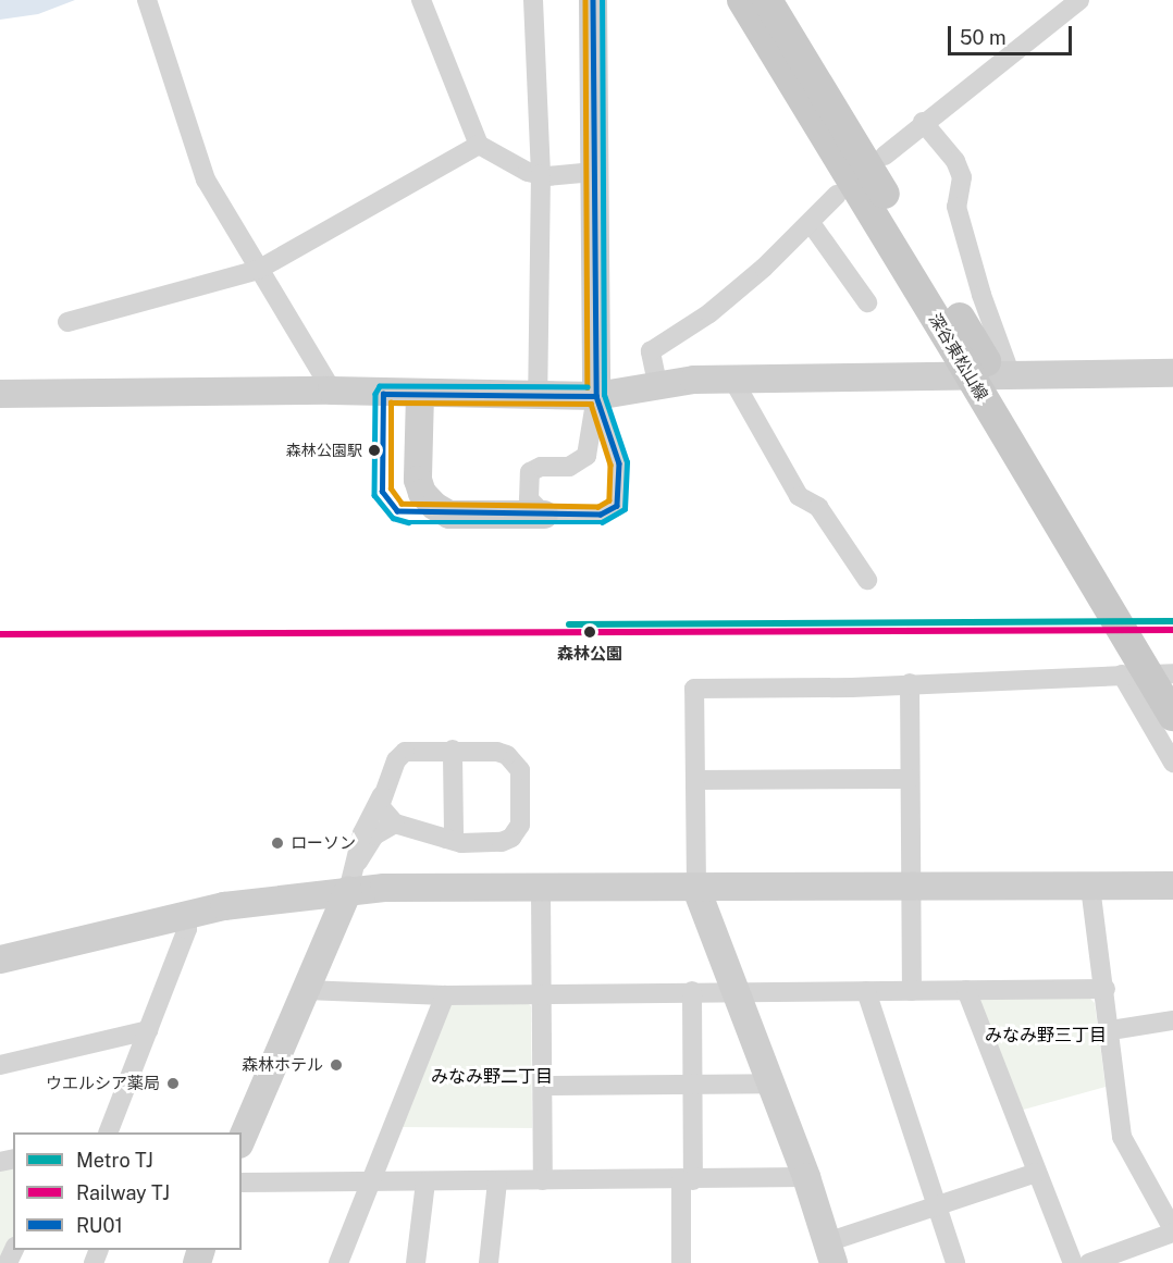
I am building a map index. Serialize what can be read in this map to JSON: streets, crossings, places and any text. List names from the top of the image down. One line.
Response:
{"streets":{"main road":["深谷東松山線"]},"districts":["みなみ野三丁目","みなみ野二丁目"],"places":["森林公園駅","森林公園","ローソン","森林ホテル","ウエルシア薬局"],"lines":["transit line RU01","metro line TJ","rail line TJ"],"legend":["Metro TJ","Railway TJ","RU01"],"scale_bar":"50 m"}
